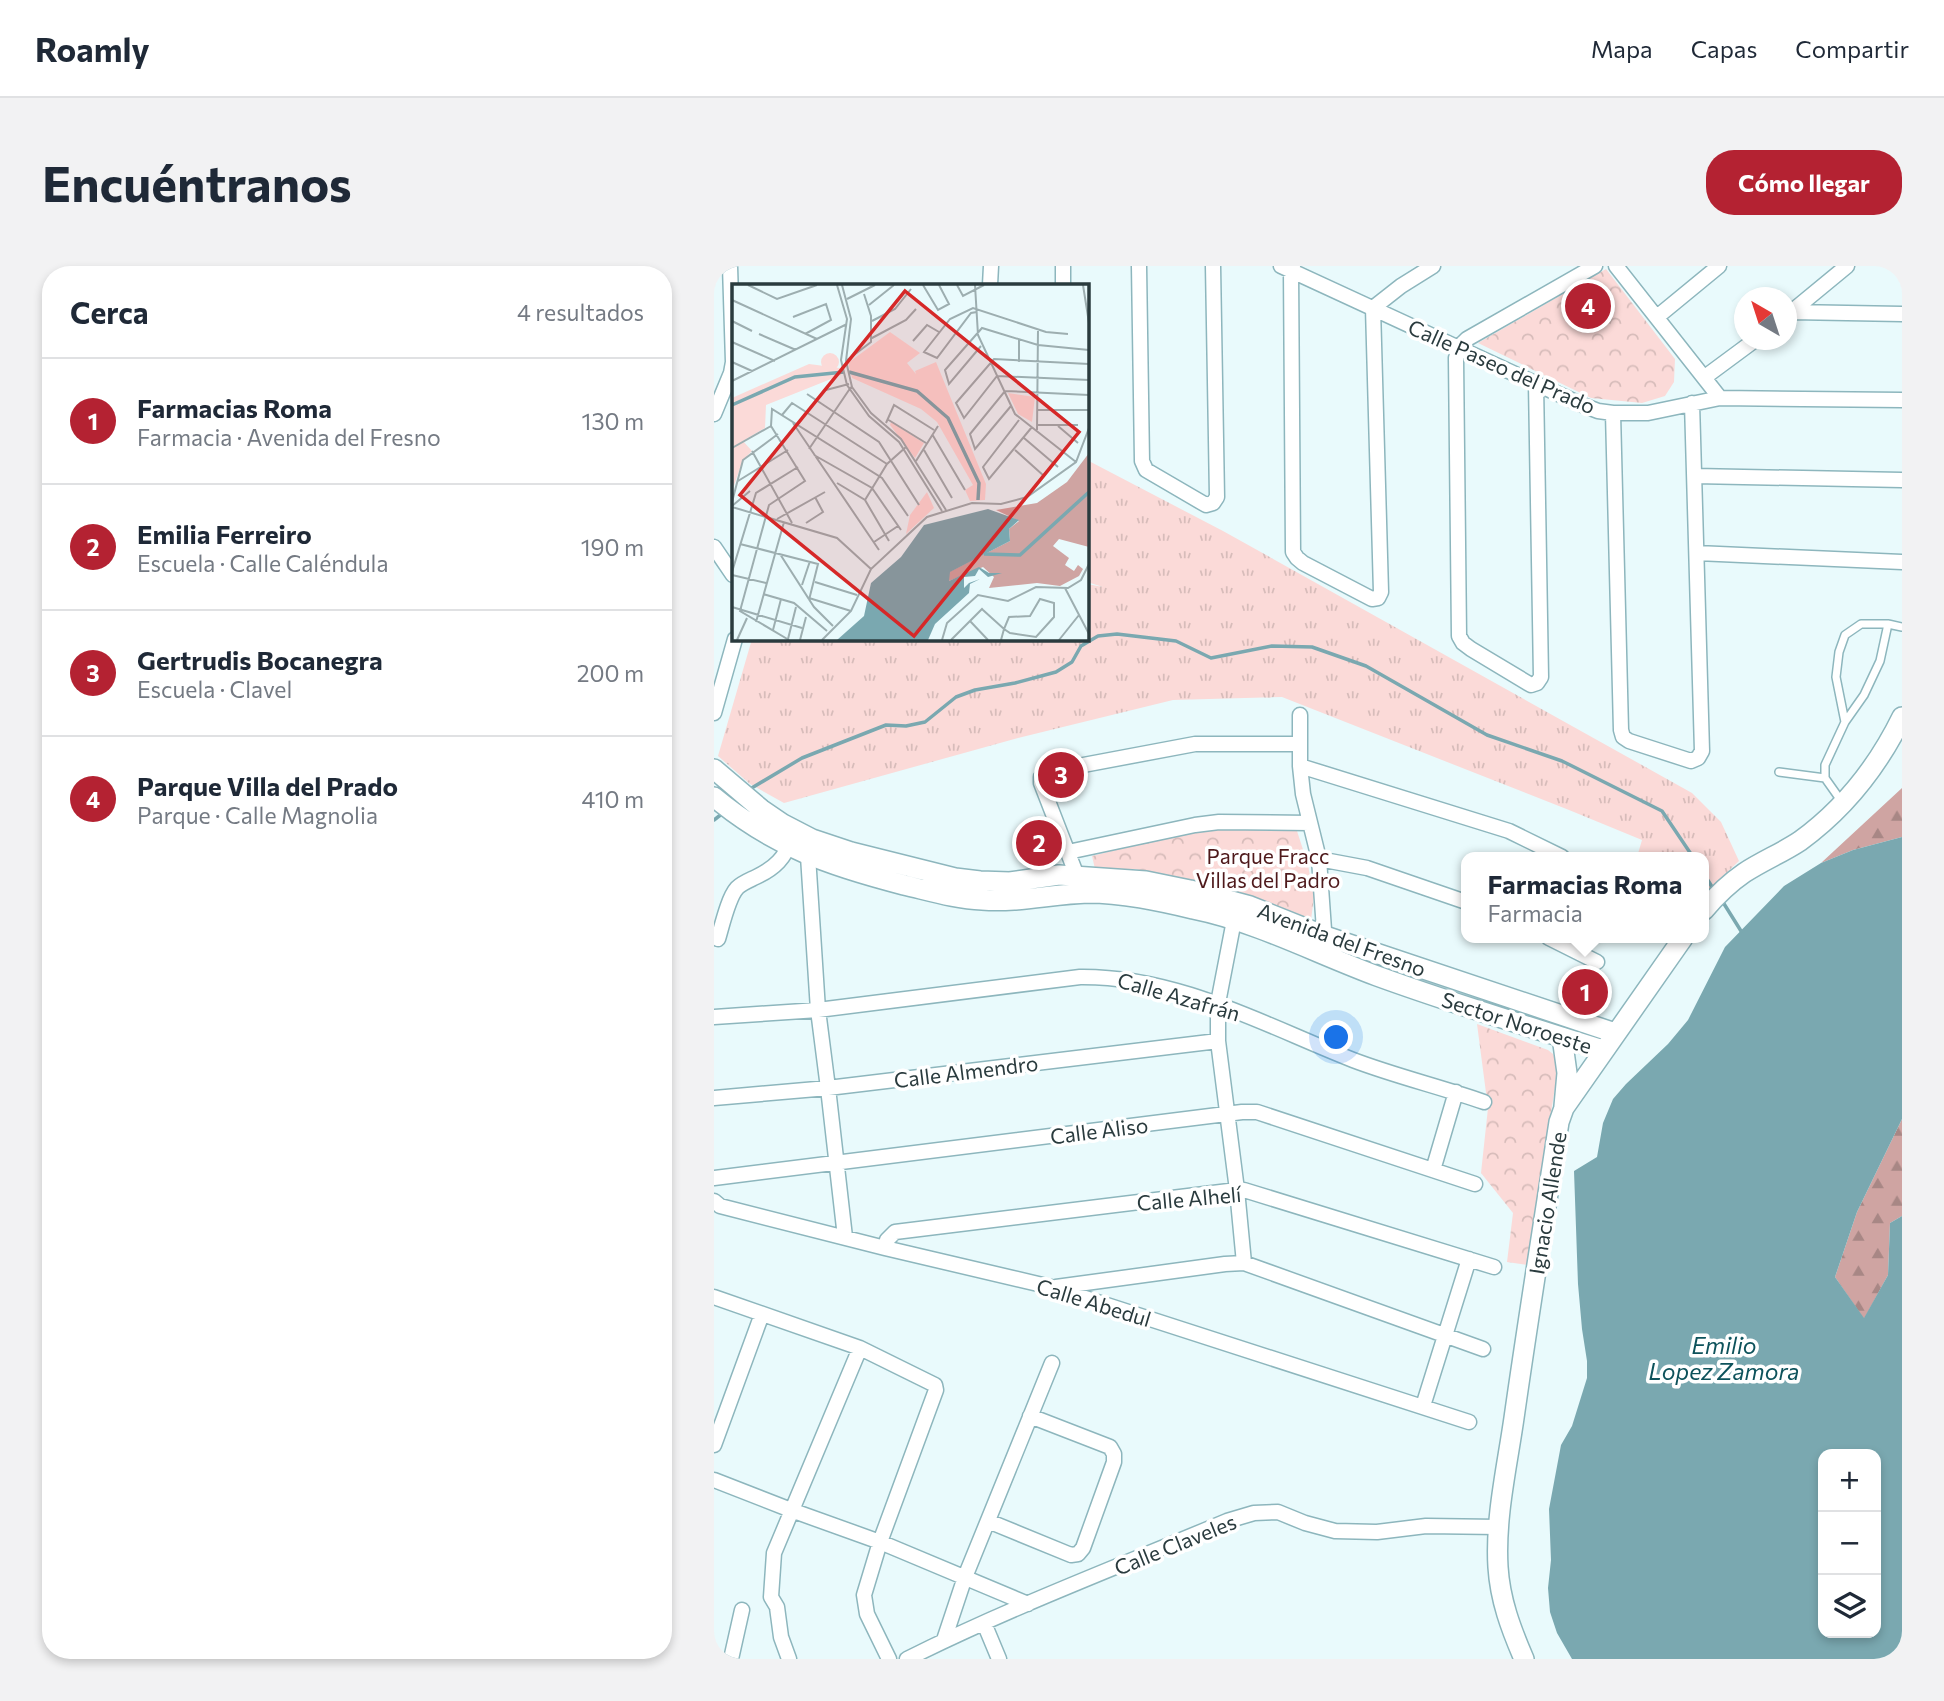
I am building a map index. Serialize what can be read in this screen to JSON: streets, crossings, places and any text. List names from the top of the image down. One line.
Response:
{"streets":{"street":["Calle Paseo del Prado","Avenida del Fresno","Calle Azafrán","Sector Noroeste","Calle Almendro","Calle Aliso","Calle Alhelí","Ignacio Allende","Calle Abedul","Calle Claveles"]},"crossings":[["Avenida del Fresno","Sector Noroeste"],["Avenida del Fresno","Ignacio Allende"],["Sector Noroeste","Ignacio Allende"],["Calle Alhelí","Calle Abedul"],["Ignacio Allende","Calle Claveles"]],"water":["Emilio Lopez Zamora"],"parks":["Parque Fracc Villas del Padro"],"north":"top left","page":{"header":"Roamly","nav":["Mapa","Capas","Compartir"],"buttons":"Cómo llegar","title":"Encuéntranos","heading":["Cerca","4 resultados"],"pins":["4","3","2","1"],"list":[{"mark":"1","name":"Farmacias Roma","note":"Farmacia · Avenida del Fresno","value":"130 m"},{"mark":"2","name":"Emilia Ferreiro","note":"Escuela · Calle Caléndula","value":"190 m"},{"mark":"3","name":"Gertrudis Bocanegra","note":"Escuela · Clavel","value":"200 m"},{"mark":"4","name":"Parque Villa del Prado","note":"Parque · Calle Magnolia","value":"410 m"}],"popup":["Farmacias Roma","Farmacia"],"map_buttons":["+","−"]}}
